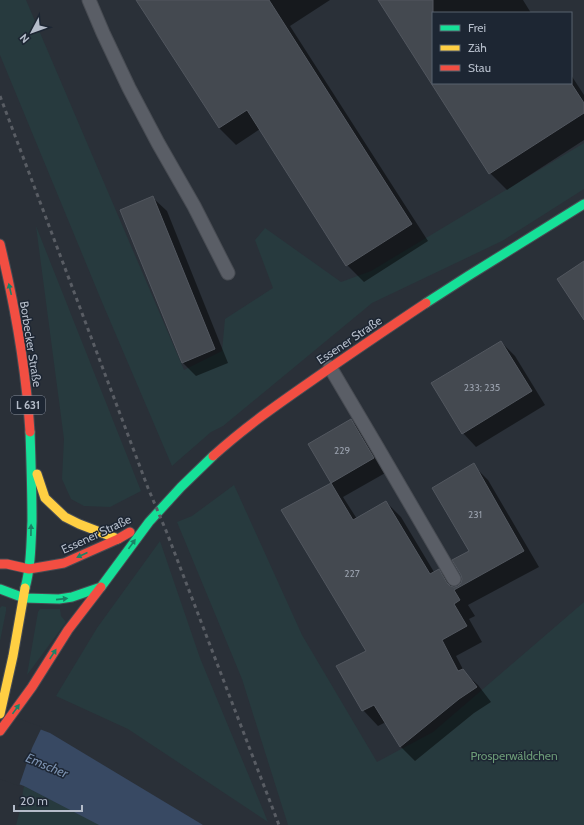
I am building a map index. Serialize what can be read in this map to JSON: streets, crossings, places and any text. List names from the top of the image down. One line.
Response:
{"streets":{"main road":["Essener Straße","Borbecker Straße","L 631"]},"crossings":[["Essener Straße","Borbecker Straße"],["Essener Straße","L 631"],["Borbecker Straße","L 631"]],"one_way":["Borbecker Straße"],"water":["Emscher"],"parks":["Prosperwäldchen"],"house_numbers":["233; 235","229","231","227"],"legend":["Frei","Zäh","Stau"],"scale_bar":"20 m","north":"bottom left"}
